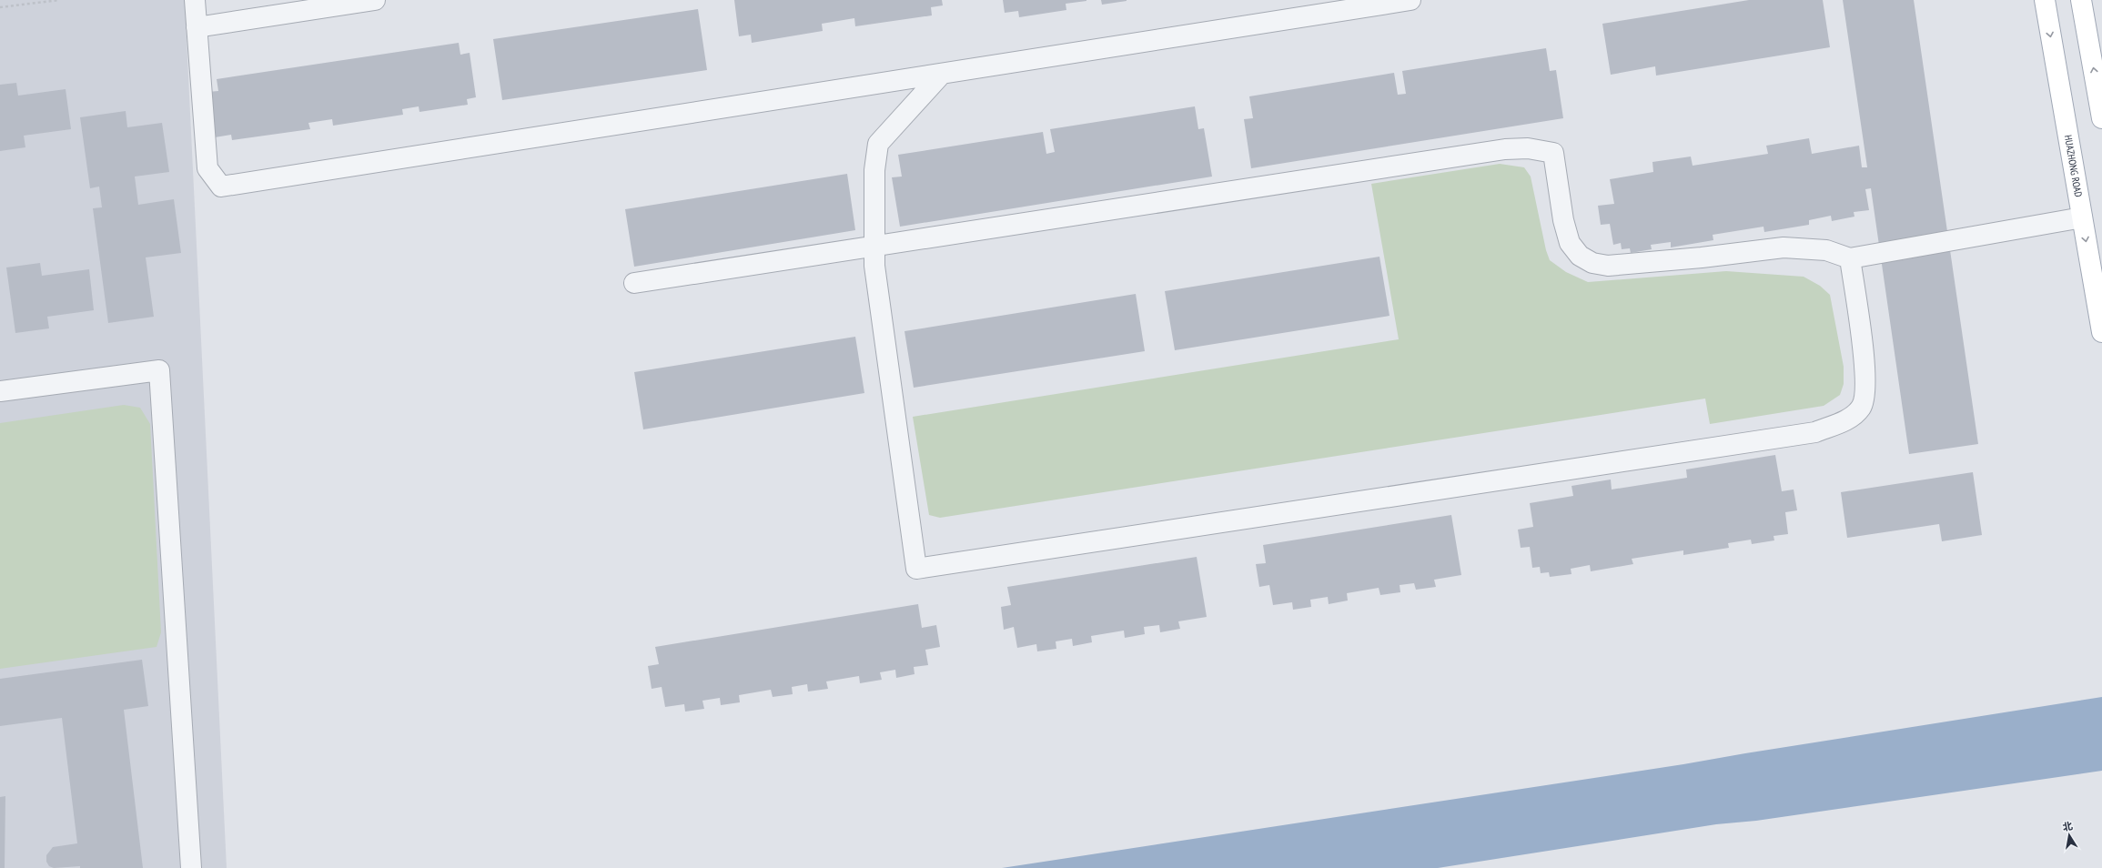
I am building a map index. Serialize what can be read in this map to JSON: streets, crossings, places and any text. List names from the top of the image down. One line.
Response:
{"streets":{"main road":["HUAZHONG ROAD"]},"north":"top"}
